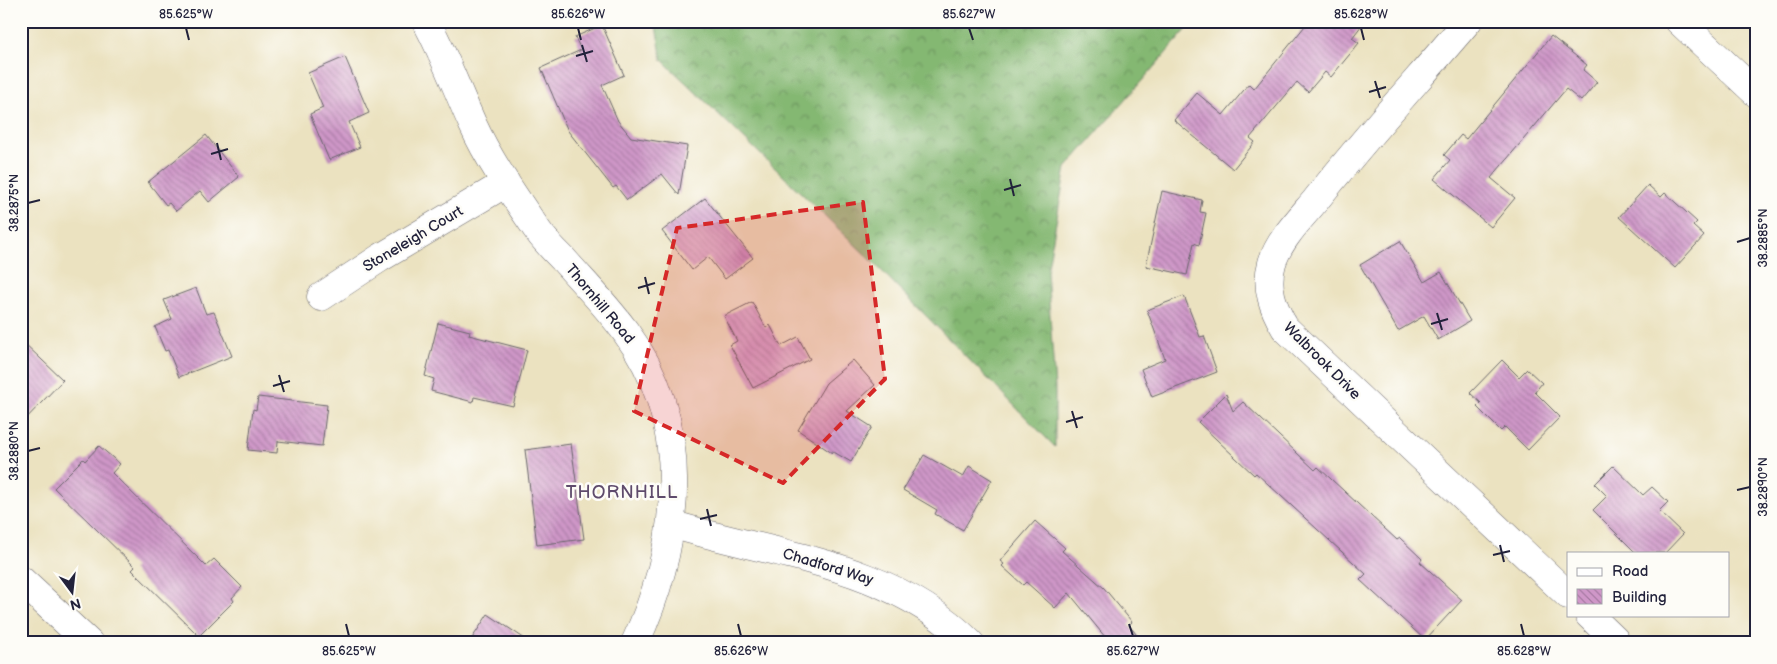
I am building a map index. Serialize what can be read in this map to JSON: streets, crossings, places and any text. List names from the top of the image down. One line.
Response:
{"streets":{"street":["Stoneleigh Court","Thornhill Road","Walbrook Drive","Chadford Way"]},"crossings":[["Stoneleigh Court","Thornhill Road"],["Thornhill Road","Chadford Way"]],"districts":["THORNHILL"],"legend":["Road","Building"],"north":"bottom","coordinates":["85.625°W","85.626°W","85.627°W","85.628°W","38.2875°N","38.2885°N","38.2880°N","38.2890°N"]}
